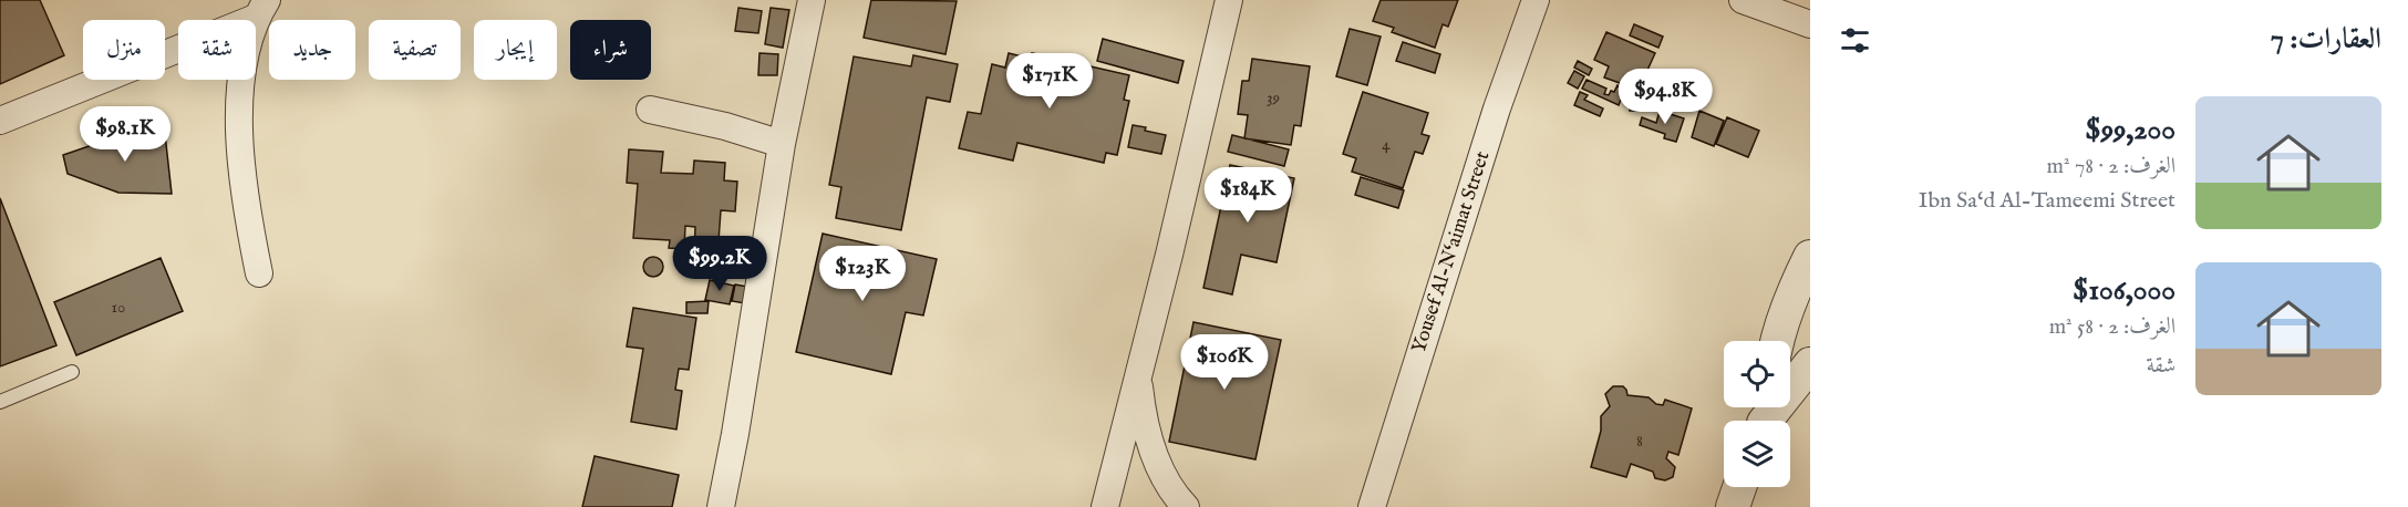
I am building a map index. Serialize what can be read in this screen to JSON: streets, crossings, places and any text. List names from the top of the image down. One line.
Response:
{"streets":{"street":["Yousef Al-N‘aimat Street"]},"house_numbers":["39","4","10","8"],"page":{"heading":"العقارات: 7","chip":["شراء","إيجار","تصفية","جديد","شقة","منزل"],"price":["$171K","$94.8K","$98.1K","$184K","$99.2K","$123K","$106K"],"list":[{"name":"$99,200","note":"الغرف: 2 · 78 m² · Ibn Sa‘d Al-Tameemi Street"},{"name":"$106,000","note":"الغرف: 2 · 58 m² · شقة"}]}}
